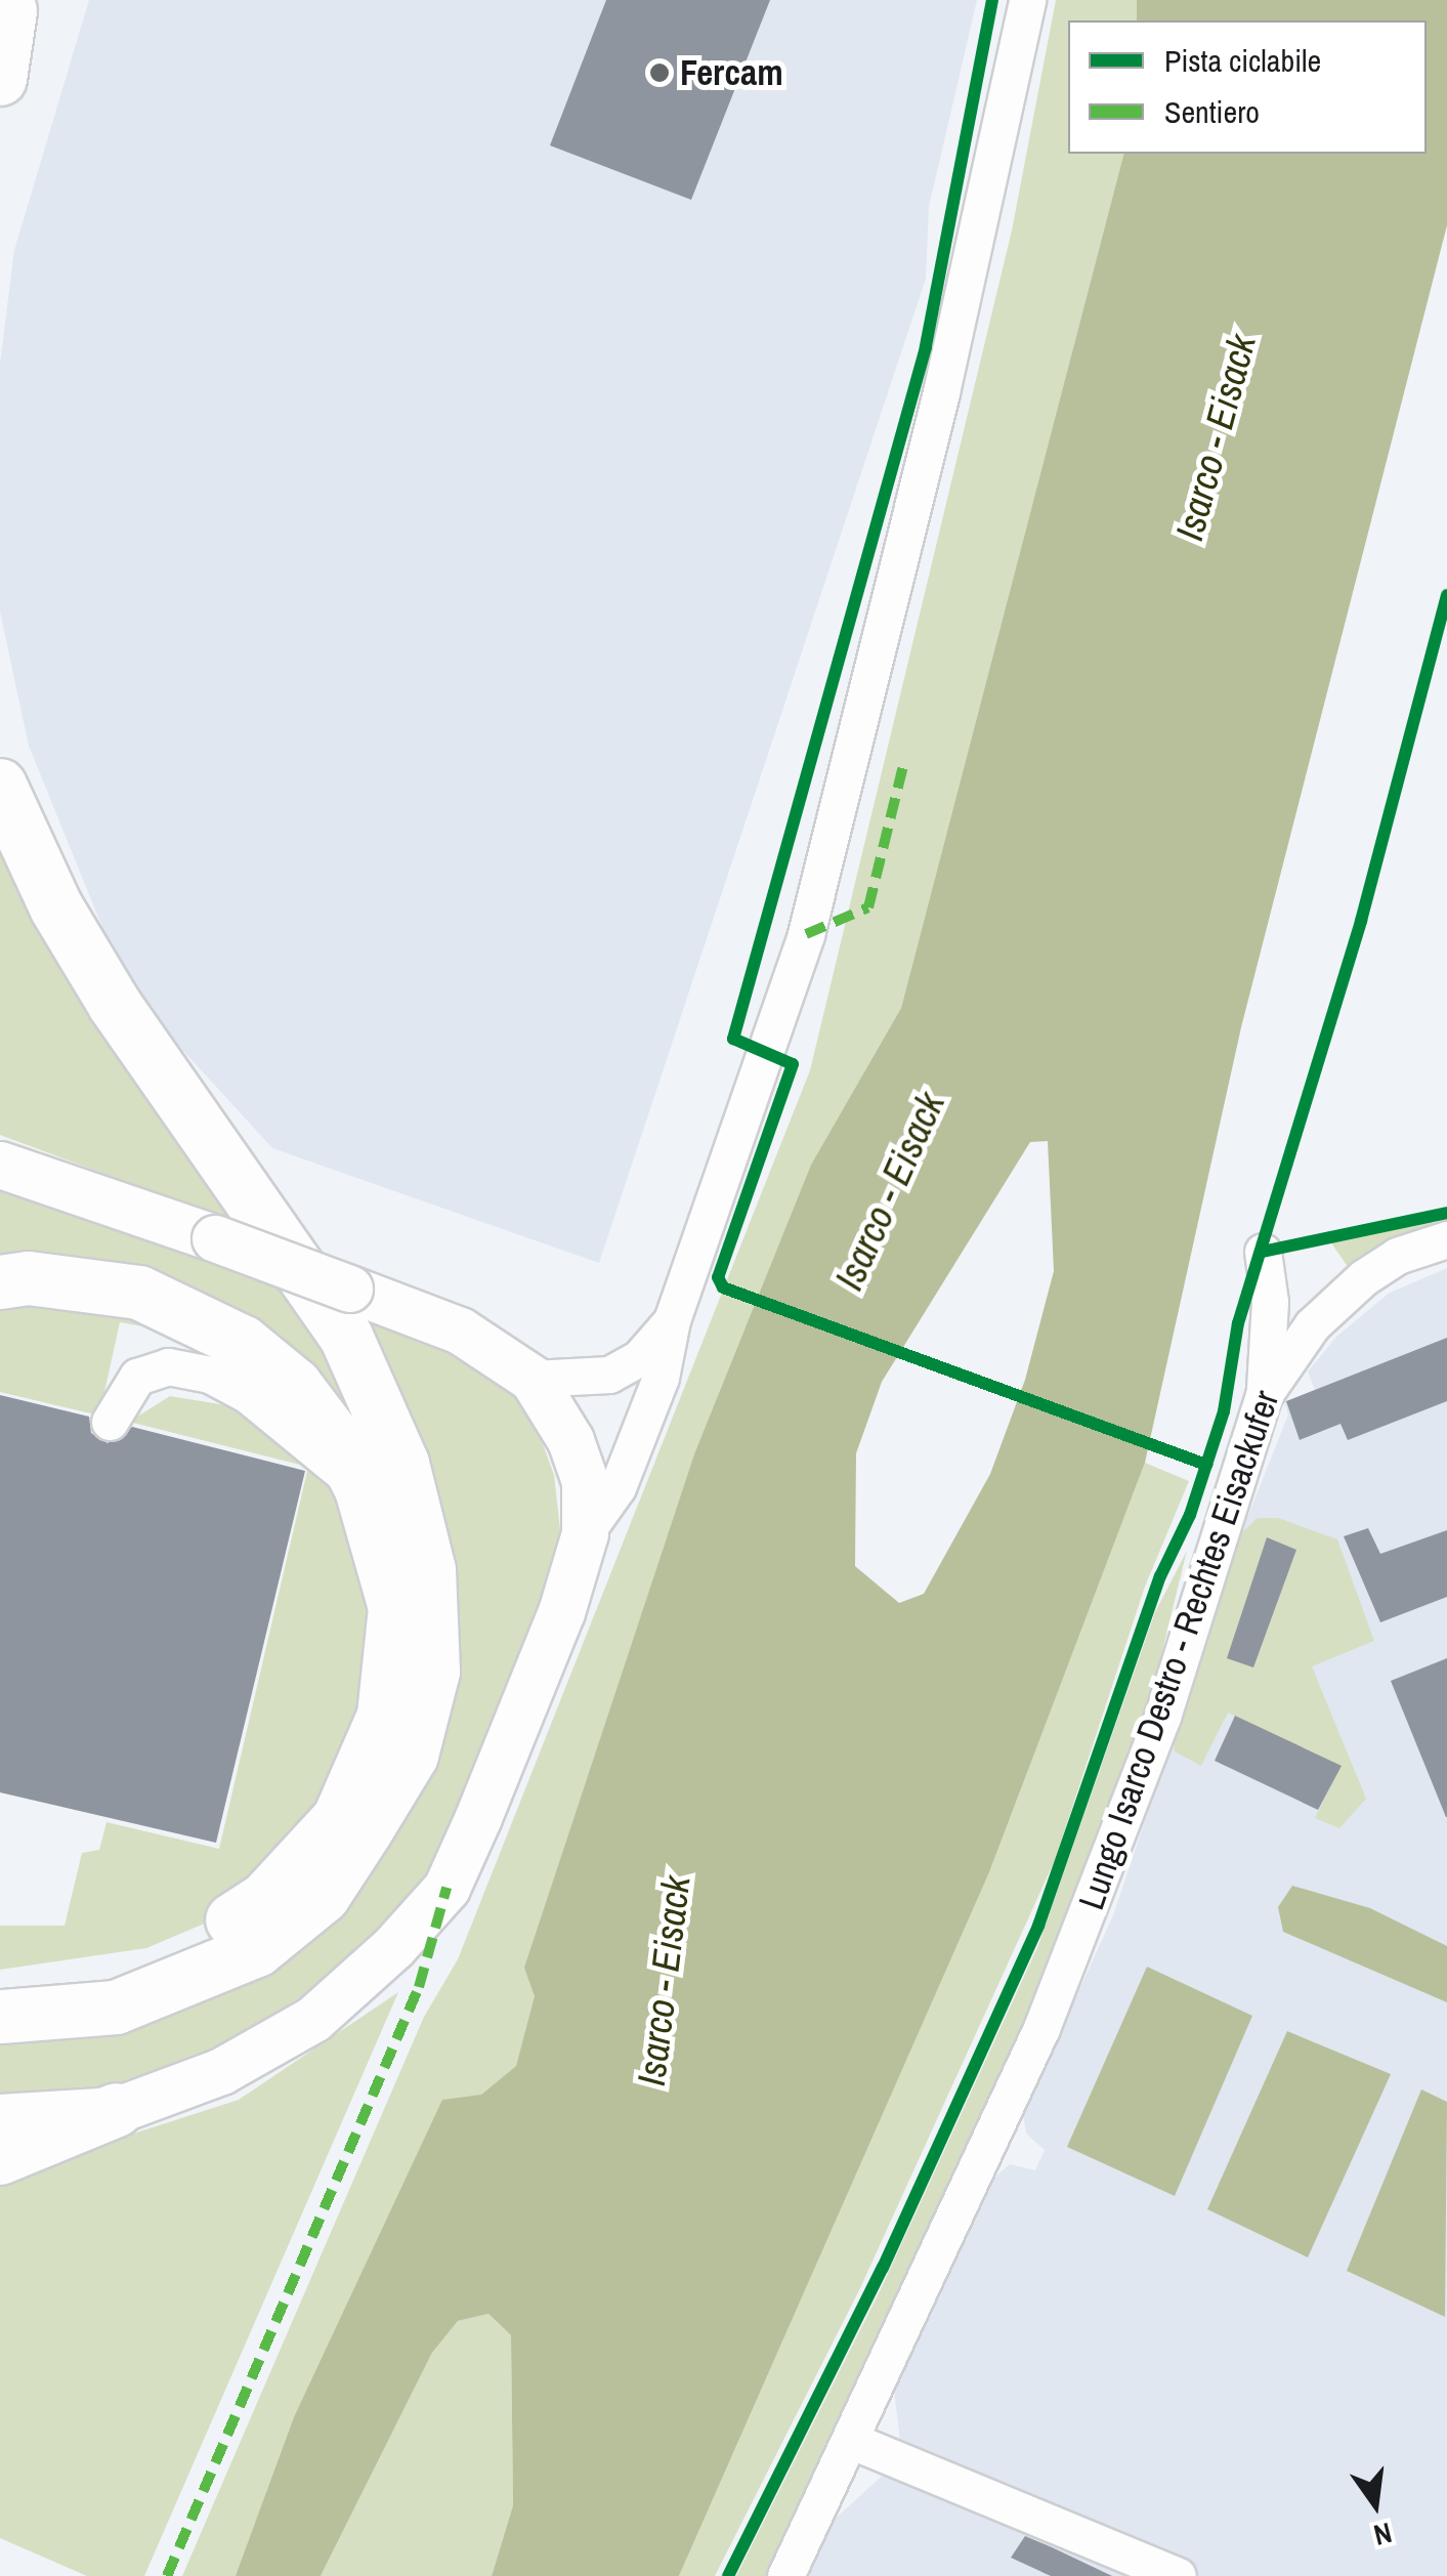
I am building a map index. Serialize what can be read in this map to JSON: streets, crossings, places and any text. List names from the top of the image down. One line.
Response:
{"streets":{"street":["Lungo Isarco Destro - Rechtes Eisackufer"]},"water":["Isarco - Eisack"],"places":["Fercam"],"legend":["Pista ciclabile","Sentiero"],"north":"bottom"}
